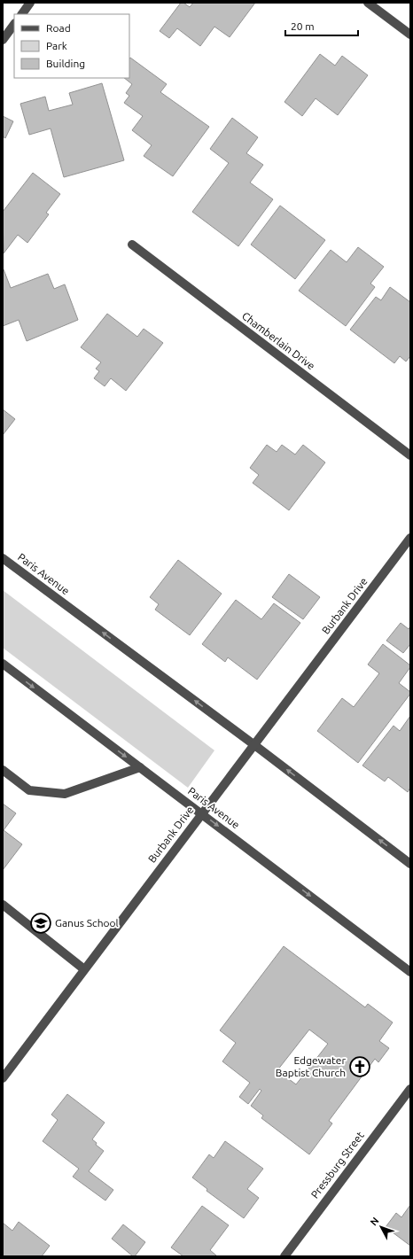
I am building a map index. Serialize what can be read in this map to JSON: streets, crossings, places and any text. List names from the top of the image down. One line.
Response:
{"streets":{"street":["Chamberlain Drive","Paris Avenue","Burbank Drive","Pressburg Street"]},"crossings":[["Paris Avenue","Burbank Drive"]],"places":{"school or university":["Ganus School"],"church":["Edgewater Baptist Church"]},"legend":["Road","Park","Building"],"scale_bar":"20 m","north":"top left"}
